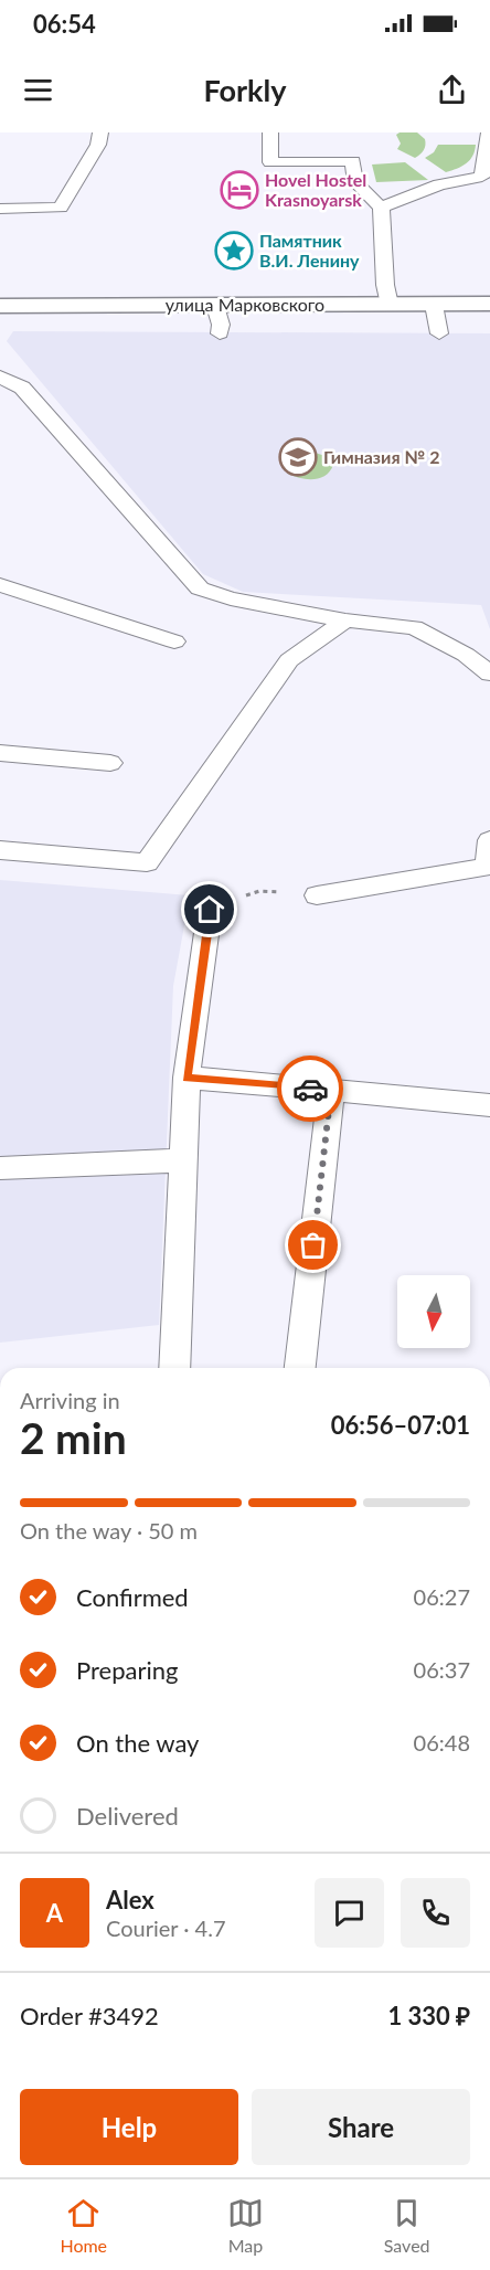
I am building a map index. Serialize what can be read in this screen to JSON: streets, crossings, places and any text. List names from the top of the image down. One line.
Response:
{"streets":{"street":["улица Марковского"]},"places":{"hotel":["Hovel Hostel Krasnoyarsk"],"place":["Памятник В.И. Ленину"],"school or university":["Гимназия № 2"]},"north":"bottom","page":{"status":"06:54","header":"Forkly","heading":["2 min","Arriving in","06:56–07:01"],"panel":["Alex","Courier · 4.7","Order #3492","1 330 ₽"],"bar":"On the way · 50 m","list":[["Confirmed","06:27"],["Preparing","06:37"],["On the way","06:48"],"Delivered"],"round":"A","buttons":["Help","Share"],"tabs":["Home","Map","Saved"]}}
